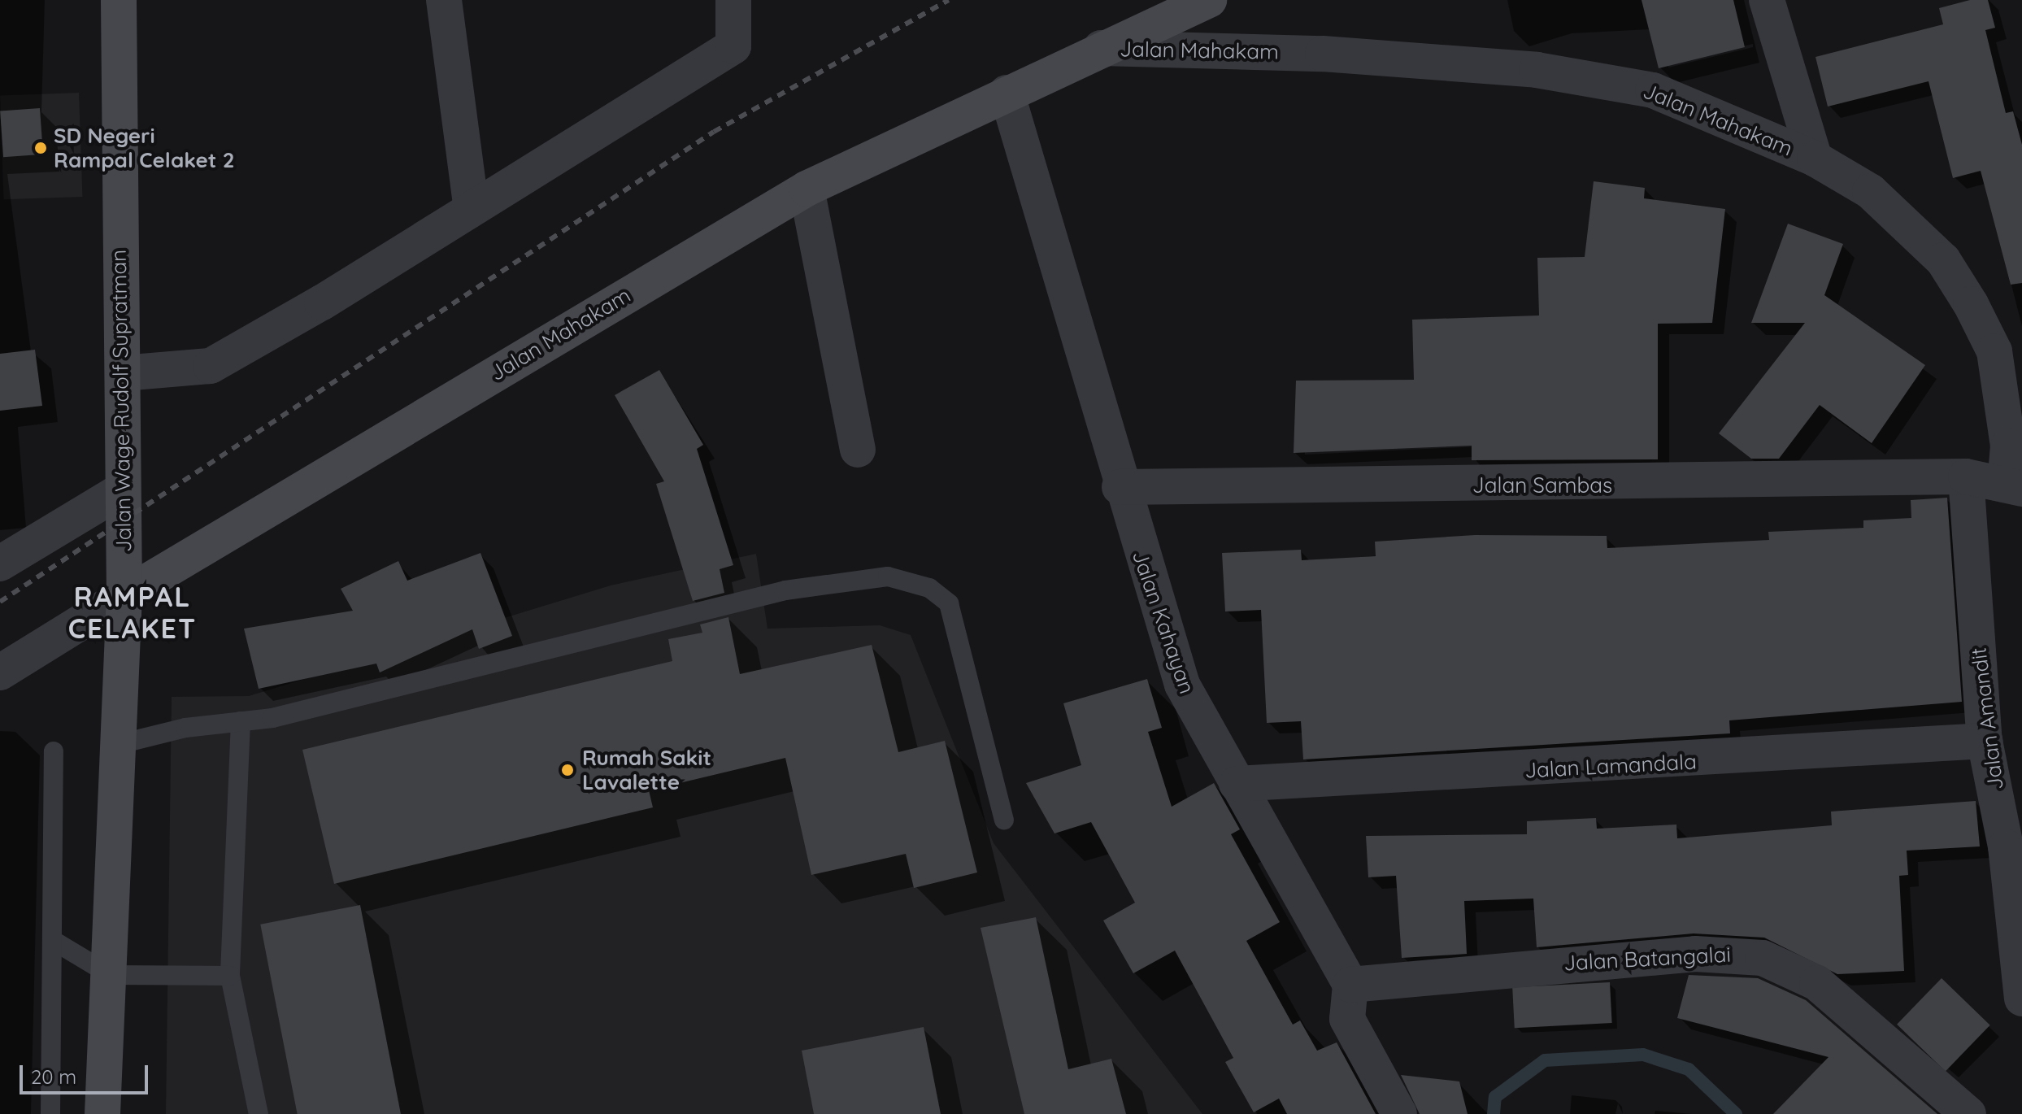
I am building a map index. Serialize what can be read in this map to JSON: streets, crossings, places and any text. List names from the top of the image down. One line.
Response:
{"streets":{"street":["Jalan Mahakam","Jalan Wage Rudolf Supratman","Jalan Sambas","Jalan Kahayan","Jalan Amandit","Jalan Lamandala","Jalan Batangalai"]},"crossings":[["Jalan Mahakam","Jalan Wage Rudolf Supratman"],["Jalan Mahakam","Jalan Sambas"],["Jalan Mahakam","Jalan Kahayan"],["Jalan Sambas","Jalan Kahayan"],["Jalan Sambas","Jalan Amandit"],["Jalan Kahayan","Jalan Lamandala"],["Jalan Kahayan","Jalan Batangalai"],["Jalan Amandit","Jalan Lamandala"]],"districts":["RAMPAL CELAKET"],"places":["SD Negeri Rampal Celaket 2","Rumah Sakit Lavalette"],"scale_bar":"20 m"}
